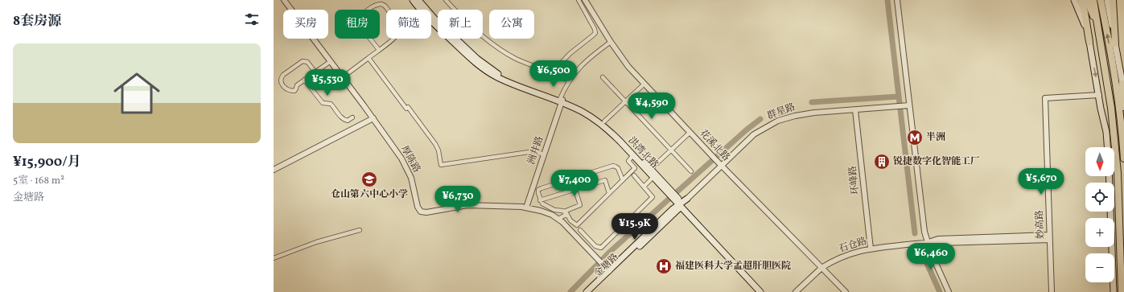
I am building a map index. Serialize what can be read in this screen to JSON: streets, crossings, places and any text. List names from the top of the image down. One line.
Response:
{"streets":{"main road":["洪湾北路","金塘路"],"street":["群星路","花溪北路","洲井路","厚陈路","环峰路","妙高路","石仓路"]},"crossings":[["群星路","花溪北路"],["群星路","环峰路"],["群星路","金塘路"],["花溪北路","石仓路"],["洲井路","洪湾北路"],["洲井路","厚陈路"],["洪湾北路","金塘路"],["厚陈路","金塘路"],["环峰路","石仓路"],["妙高路","石仓路"]],"places":{"metro station":["半洲"],"building":["锐捷数字化智能工厂"],"school or university":["仓山第六中心小学"],"hospital":["福建医科大学孟超肝胆医院"]},"north":"bottom","page":{"heading":"8套房源","chip":["买房","租房","筛选","新上","公寓"],"list":[{"name":"¥15,900/月","note":"5室 · 168 m² · 金塘路"}],"price":["¥6,500","¥5,530","¥4,590","¥5,670","¥7,400","¥6,730","¥15.9K","¥6,460"],"map_buttons":["+","−"]}}
